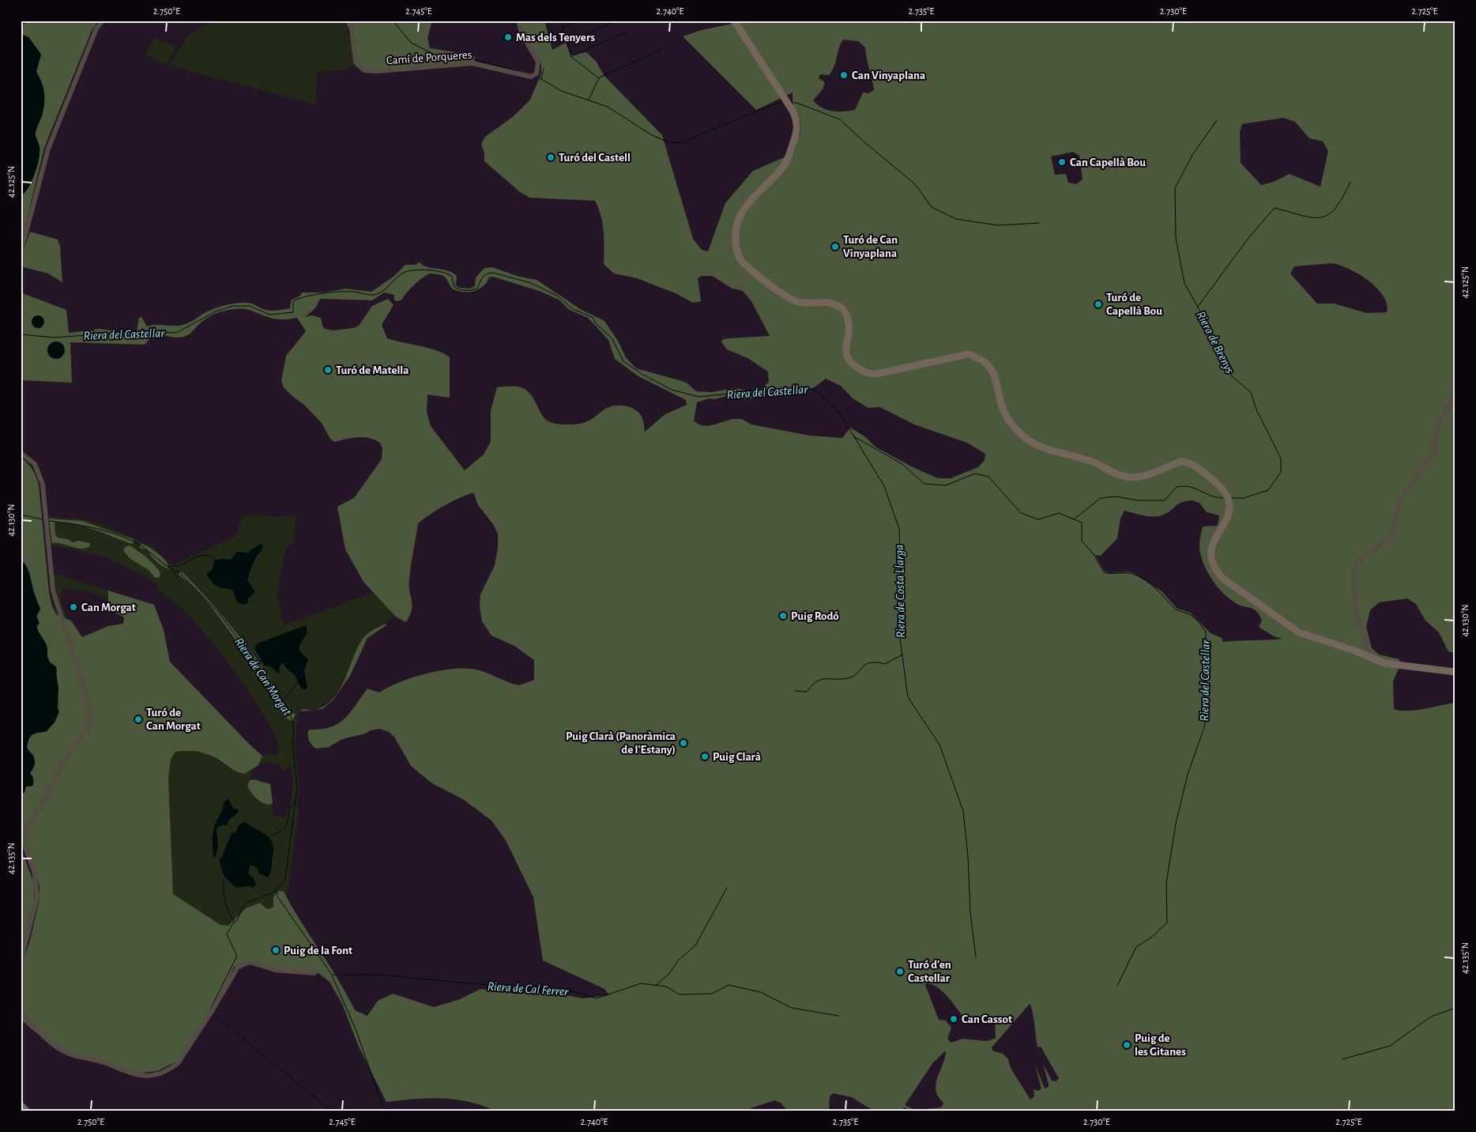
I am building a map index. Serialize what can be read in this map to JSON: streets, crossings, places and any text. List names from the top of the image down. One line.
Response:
{"streets":{"street":["Camí de Porqueres"]},"water":["Riera del Castellar","Riera de Brenys","Riera de Costa Llarga","Riera de Can Morgat","Riera de Cal Ferrer"],"places":["Mas dels Tenyers","Can Vinyaplana","Turó del Castell","Can Capellà Bou","Turó de Can Vinyaplana","Turó de Capellà Bou","Turó de Matella","Can Morgat","Puig Rodó","Turó de Can Morgat","Puig Clarà (Panoràmica de l'Estany)","Puig Clarà","Puig de la Font","Turó d'en Castellar","Can Cassot","Puig de les Gitanes"],"coordinates":["2.750°E","2.745°E","2.740°E","2.735°E","2.730°E","2.725°E","42.125°N","42.130°N","42.135°N"]}
